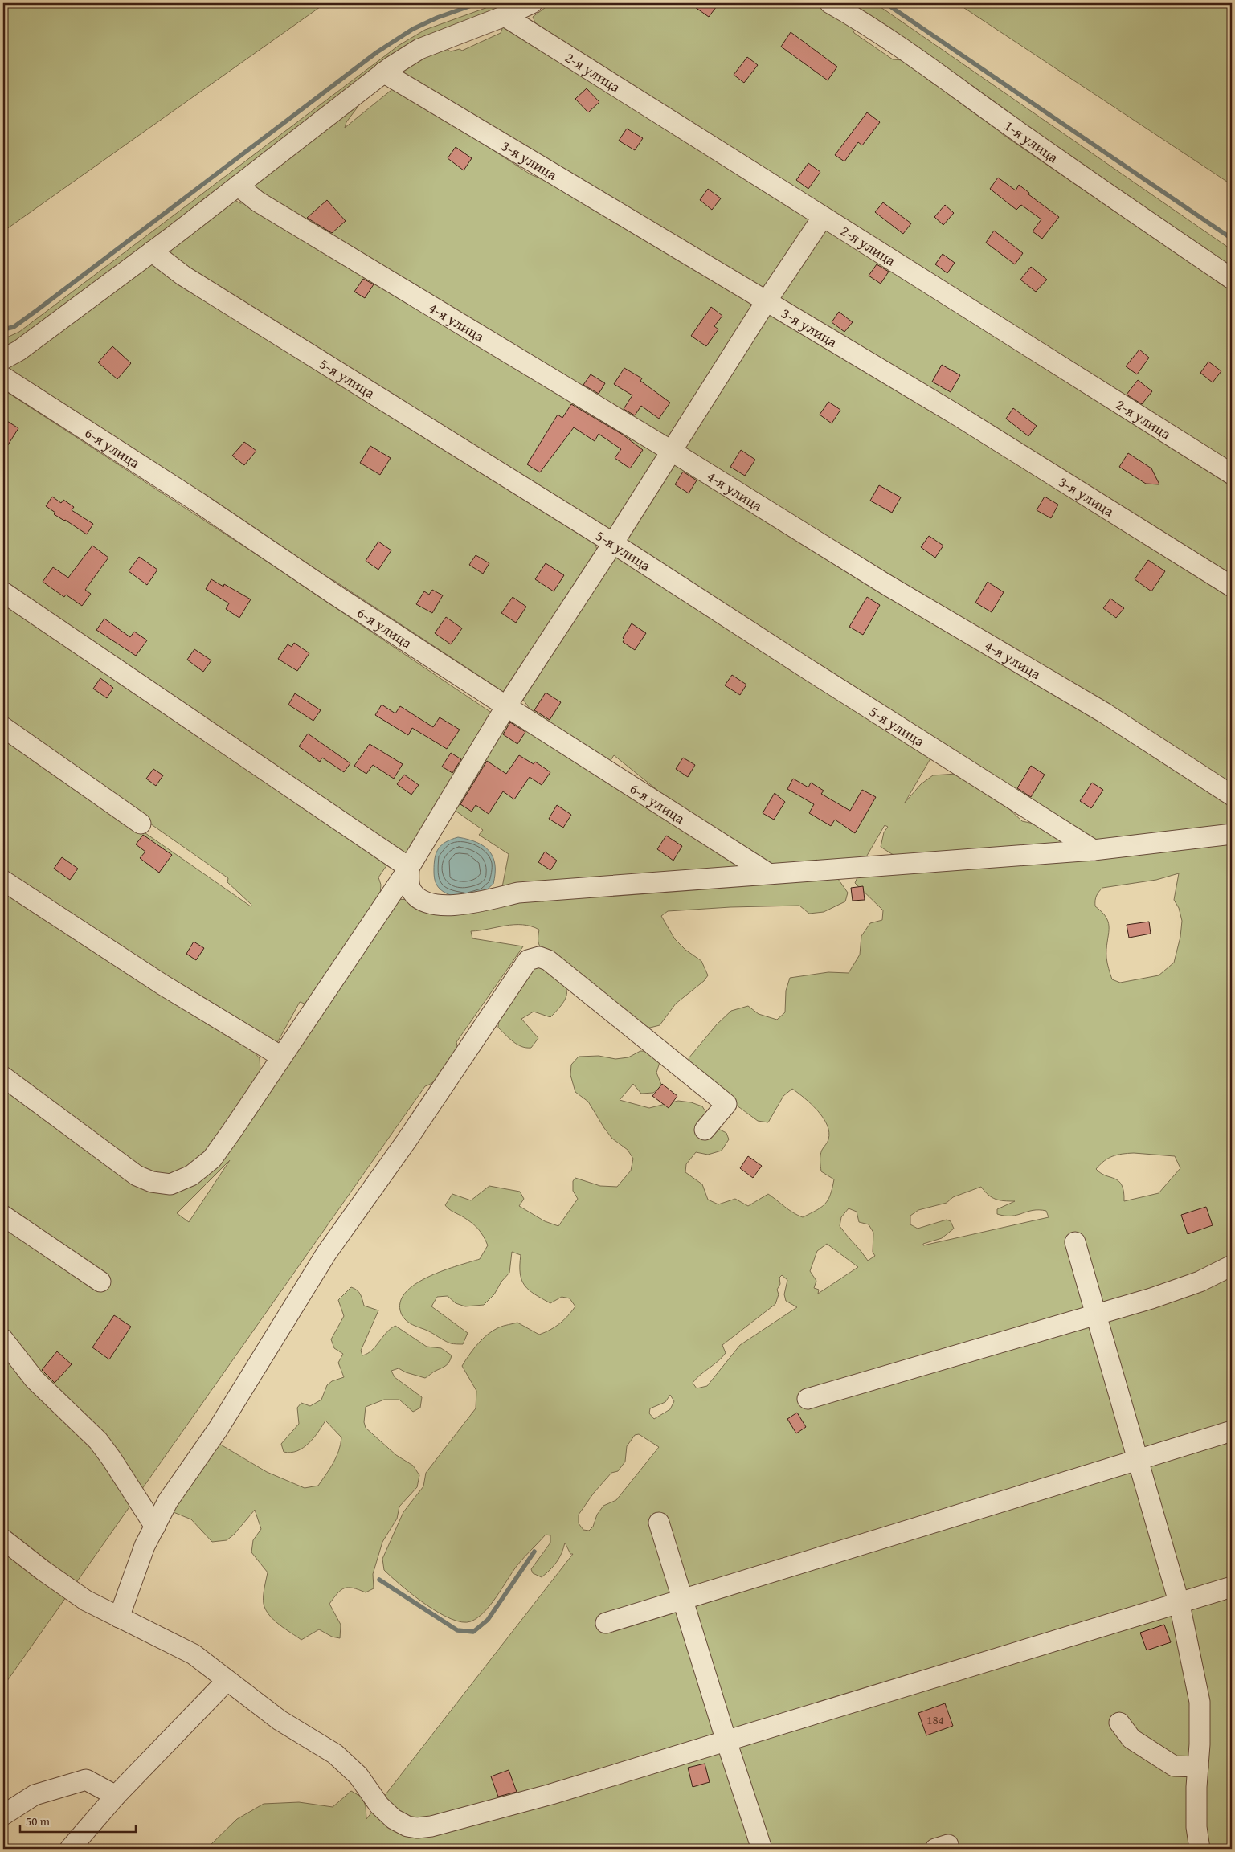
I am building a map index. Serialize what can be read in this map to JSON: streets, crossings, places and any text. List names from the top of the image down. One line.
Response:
{"streets":{"street":["2-я улица","1-я улица","3-я улица","4-я улица","5-я улица","6-я улица"]},"house_numbers":["184"],"scale_bar":"50 m"}
